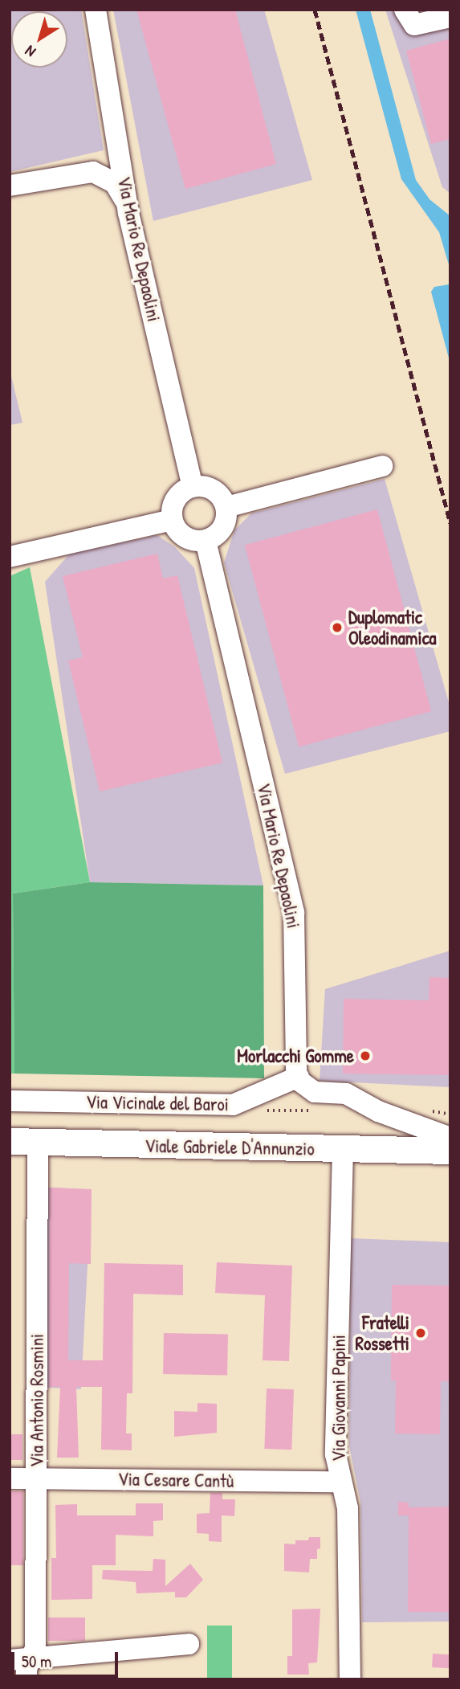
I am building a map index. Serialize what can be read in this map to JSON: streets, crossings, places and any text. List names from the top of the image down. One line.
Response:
{"streets":{"main road":["Viale Gabriele D'Annunzio"],"street":["Via Mario Re Depaolini","Via Vicinale del Baroi","Via Giovanni Papini","Via Antonio Rosmini","Via Cesare Cantù"]},"crossings":[["Via Mario Re Depaolini","Via Vicinale del Baroi"],["Viale Gabriele D'Annunzio","Via Giovanni Papini"],["Viale Gabriele D'Annunzio","Via Antonio Rosmini"],["Via Giovanni Papini","Via Cesare Cantù"],["Via Antonio Rosmini","Via Cesare Cantù"]],"places":["Duplomatic Oleodinamica","Morlacchi Gomme","Fratelli Rossetti"],"scale_bar":"50 m","north":"bottom left"}
